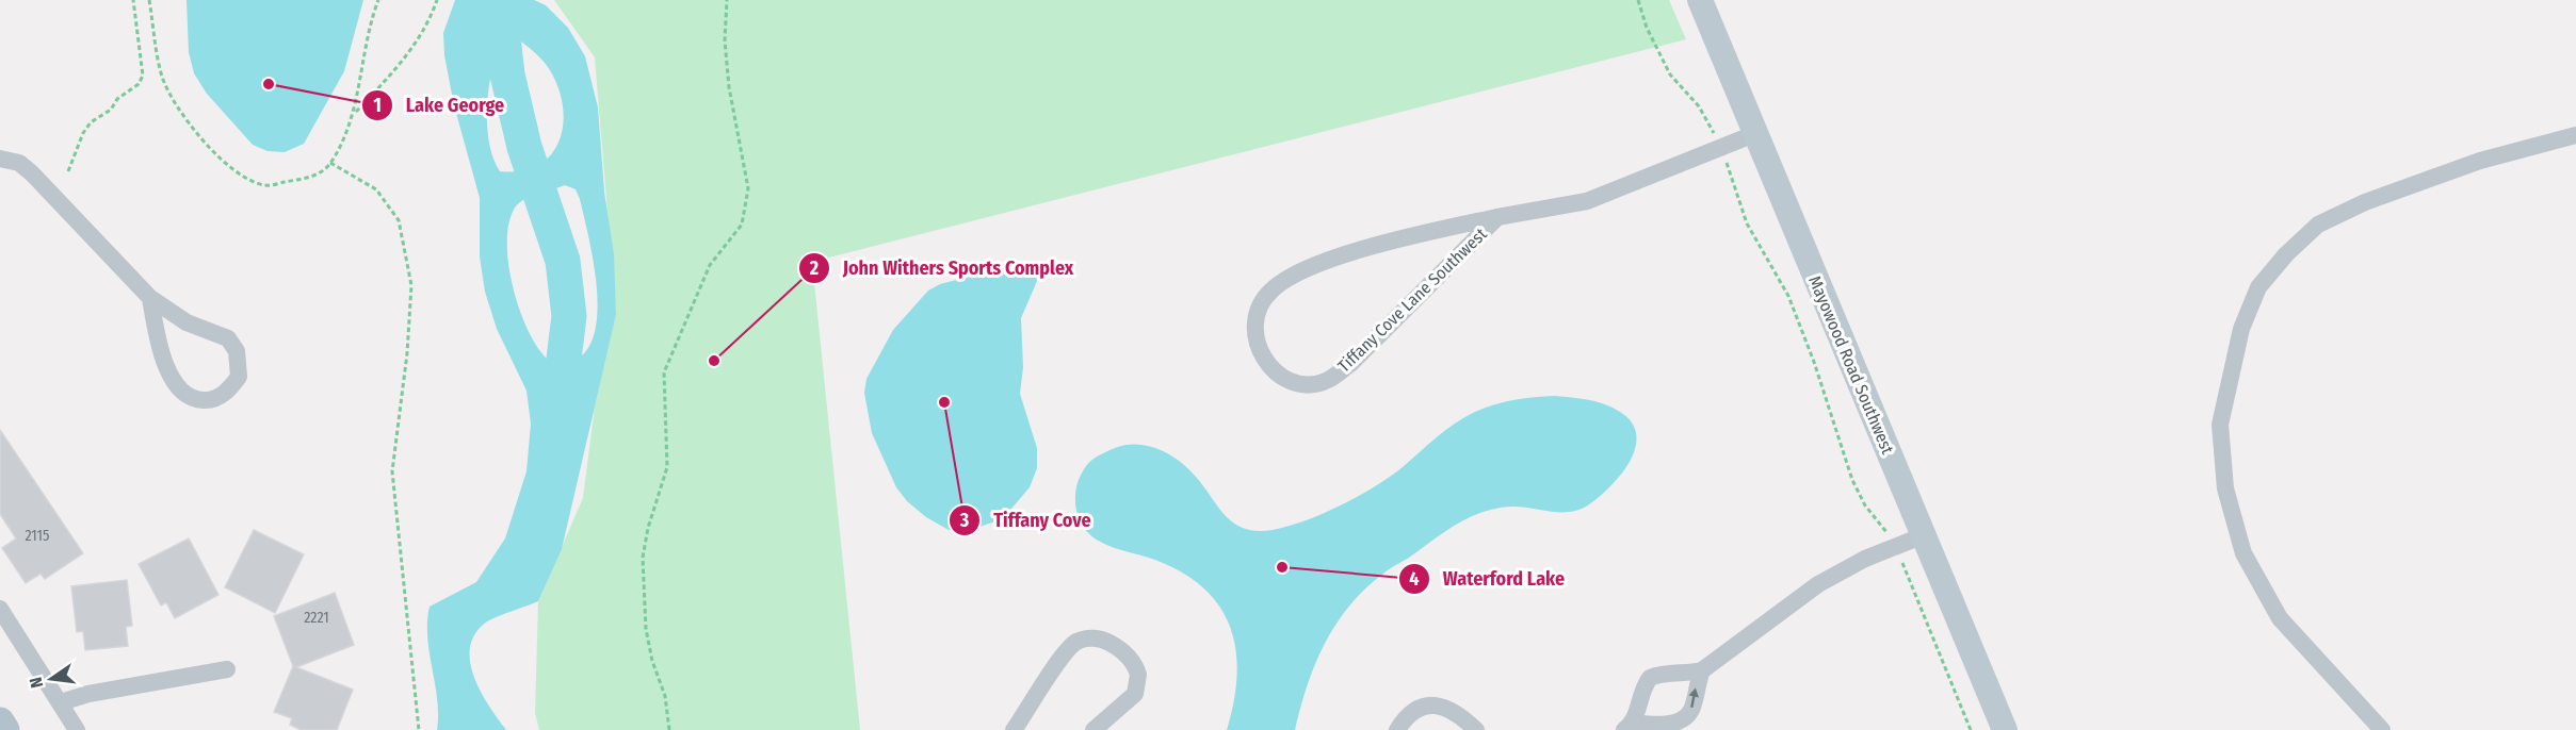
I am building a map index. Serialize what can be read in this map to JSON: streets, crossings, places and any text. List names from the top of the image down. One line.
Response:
{"streets":{"street":["Tiffany Cove Lane Southwest","Mayowood Road Southwest"]},"crossings":[["Tiffany Cove Lane Southwest","Mayowood Road Southwest"]],"places":["Lake George","John Withers Sports Complex","Tiffany Cove","Waterford Lake"],"house_numbers":["2115","2221"],"north":"left"}
